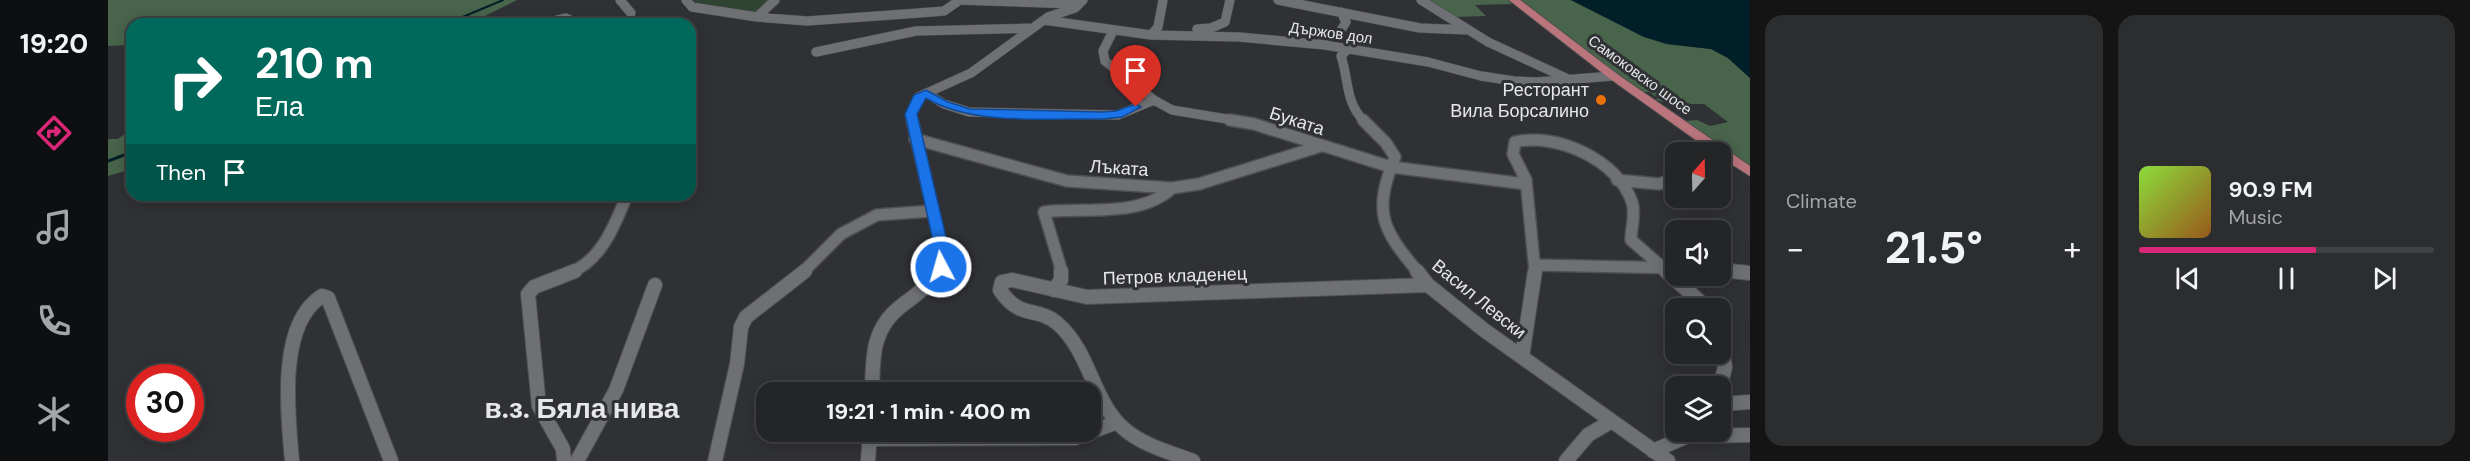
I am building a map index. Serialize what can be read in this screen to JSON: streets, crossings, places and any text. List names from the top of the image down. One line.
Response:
{"streets":{"main road":["Самоковско шосе"],"street":["Държов дол","Буката","Лъката","Петров кладенец","Васил Левски"]},"crossings":[["Държов дол","Самоковско шосе"],["Държов дол","Буката"],["Буката","Лъката"],["Буката","Васил Левски"],["Петров кладенец","Васил Левски"]],"districts":["в.з. Бяла нива"],"places":["Ресторант Вила Борсалино"],"north":"top","page":{"tabs":"19:20","tile":"Climate","turn":["210 m","Ела"],"then":"Then","song":["90.9 FM","Music"],"heat":["−","21.5°","+"],"limit":"30","trip":"19:21 · 1 min · 400 m"}}
